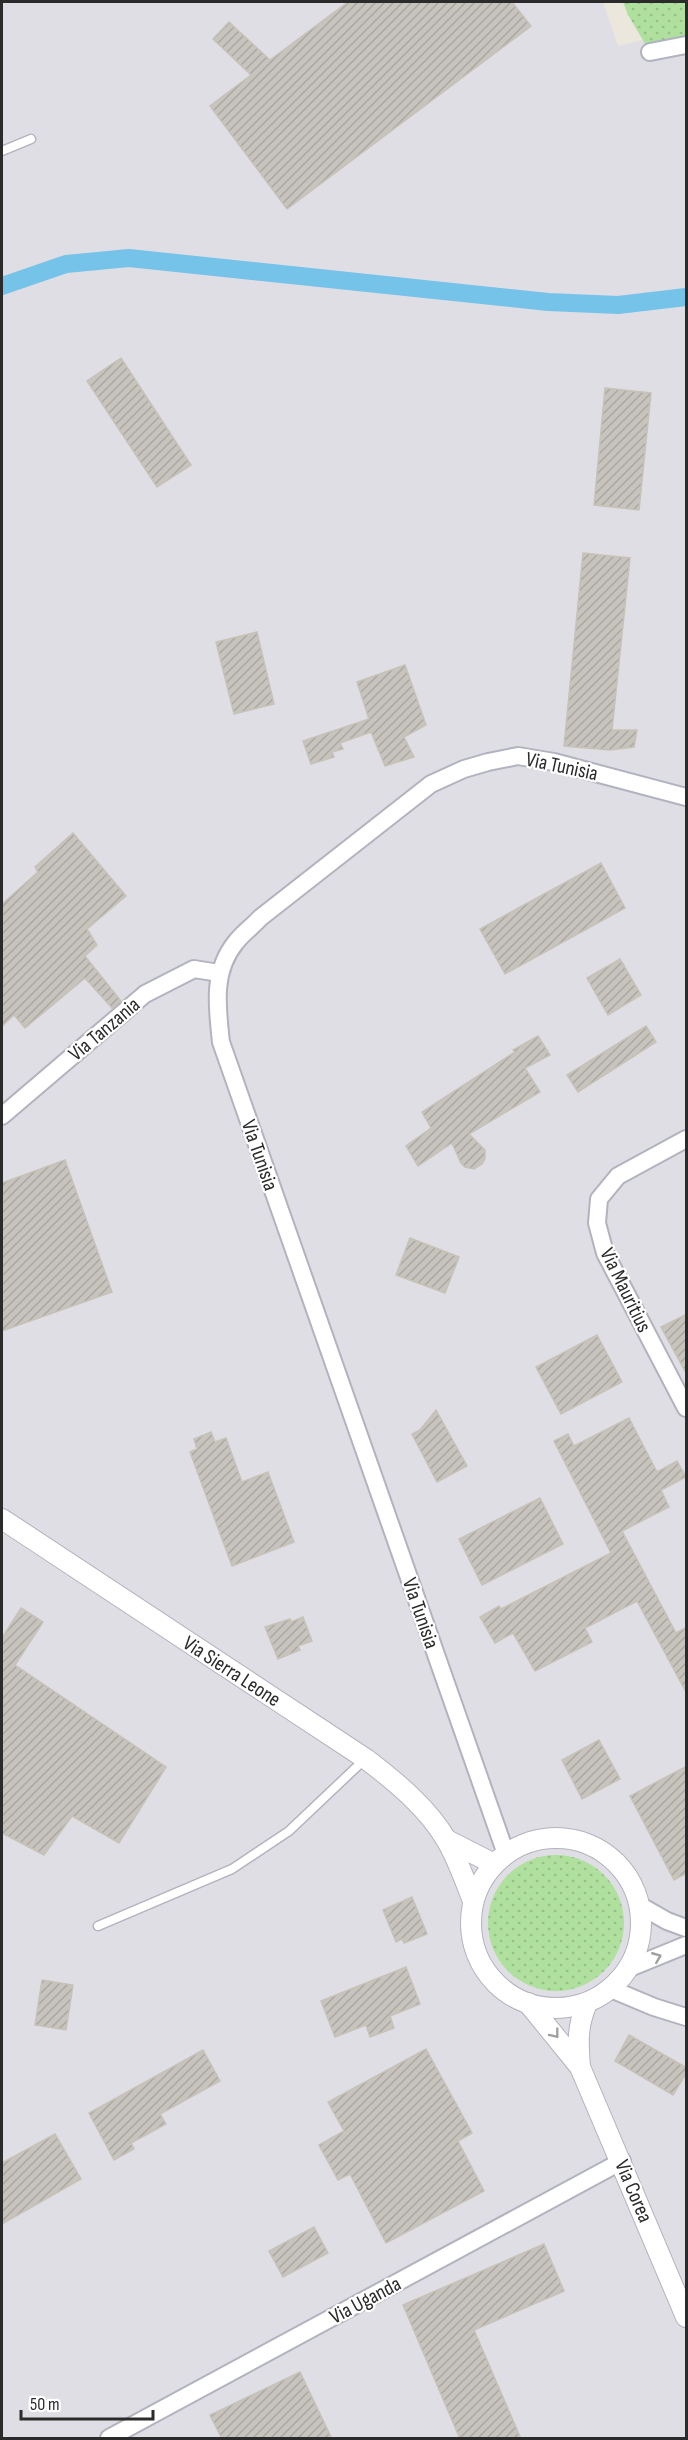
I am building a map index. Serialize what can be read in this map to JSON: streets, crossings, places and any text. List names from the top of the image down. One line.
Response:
{"streets":{"street":["Via Tunisia","Via Tanzania","Via Mauritius","Via Sierra Leone","Via Corea","Via Uganda"]},"crossings":[["Via Tunisia","Via Tanzania"],["Via Tunisia","Via Sierra Leone"],["Via Corea","Via Uganda"]],"scale_bar":"50 m"}
